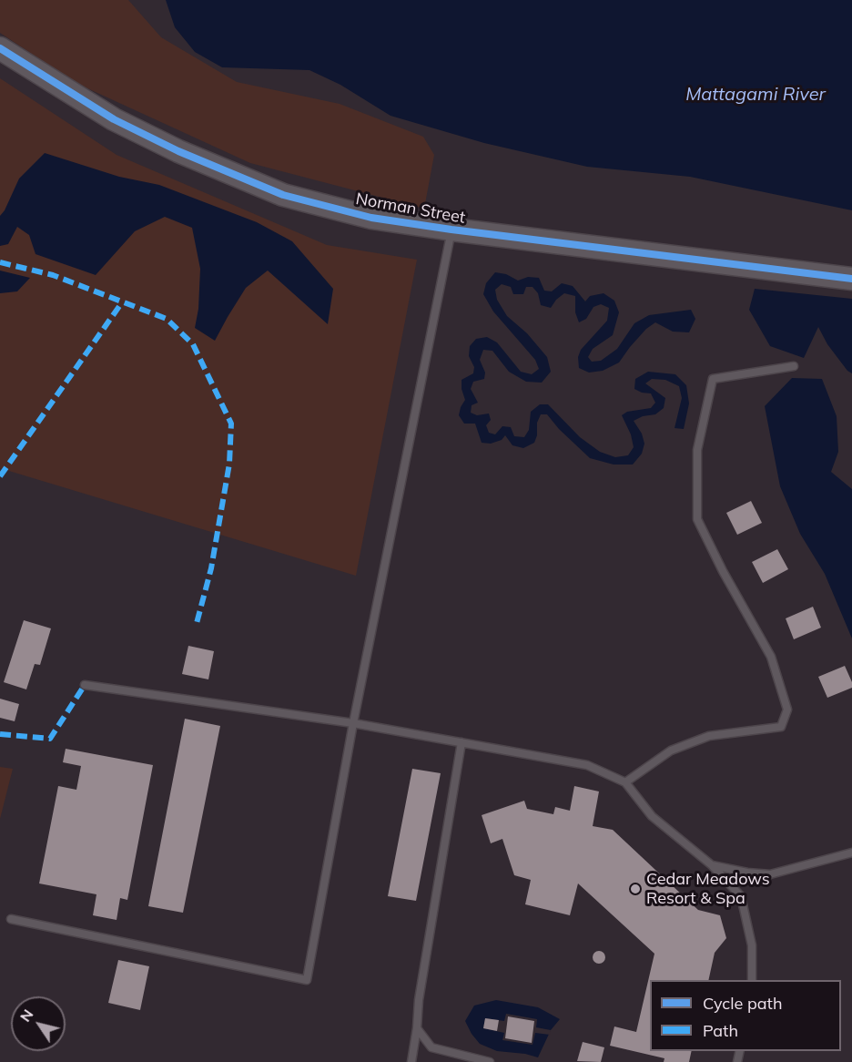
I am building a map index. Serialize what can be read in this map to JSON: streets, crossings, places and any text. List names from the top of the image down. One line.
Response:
{"streets":{"street":["Norman Street"]},"water":["Mattagami River"],"places":["Cedar Meadows Resort & Spa"],"legend":["Cycle path","Path"],"north":"top left"}
